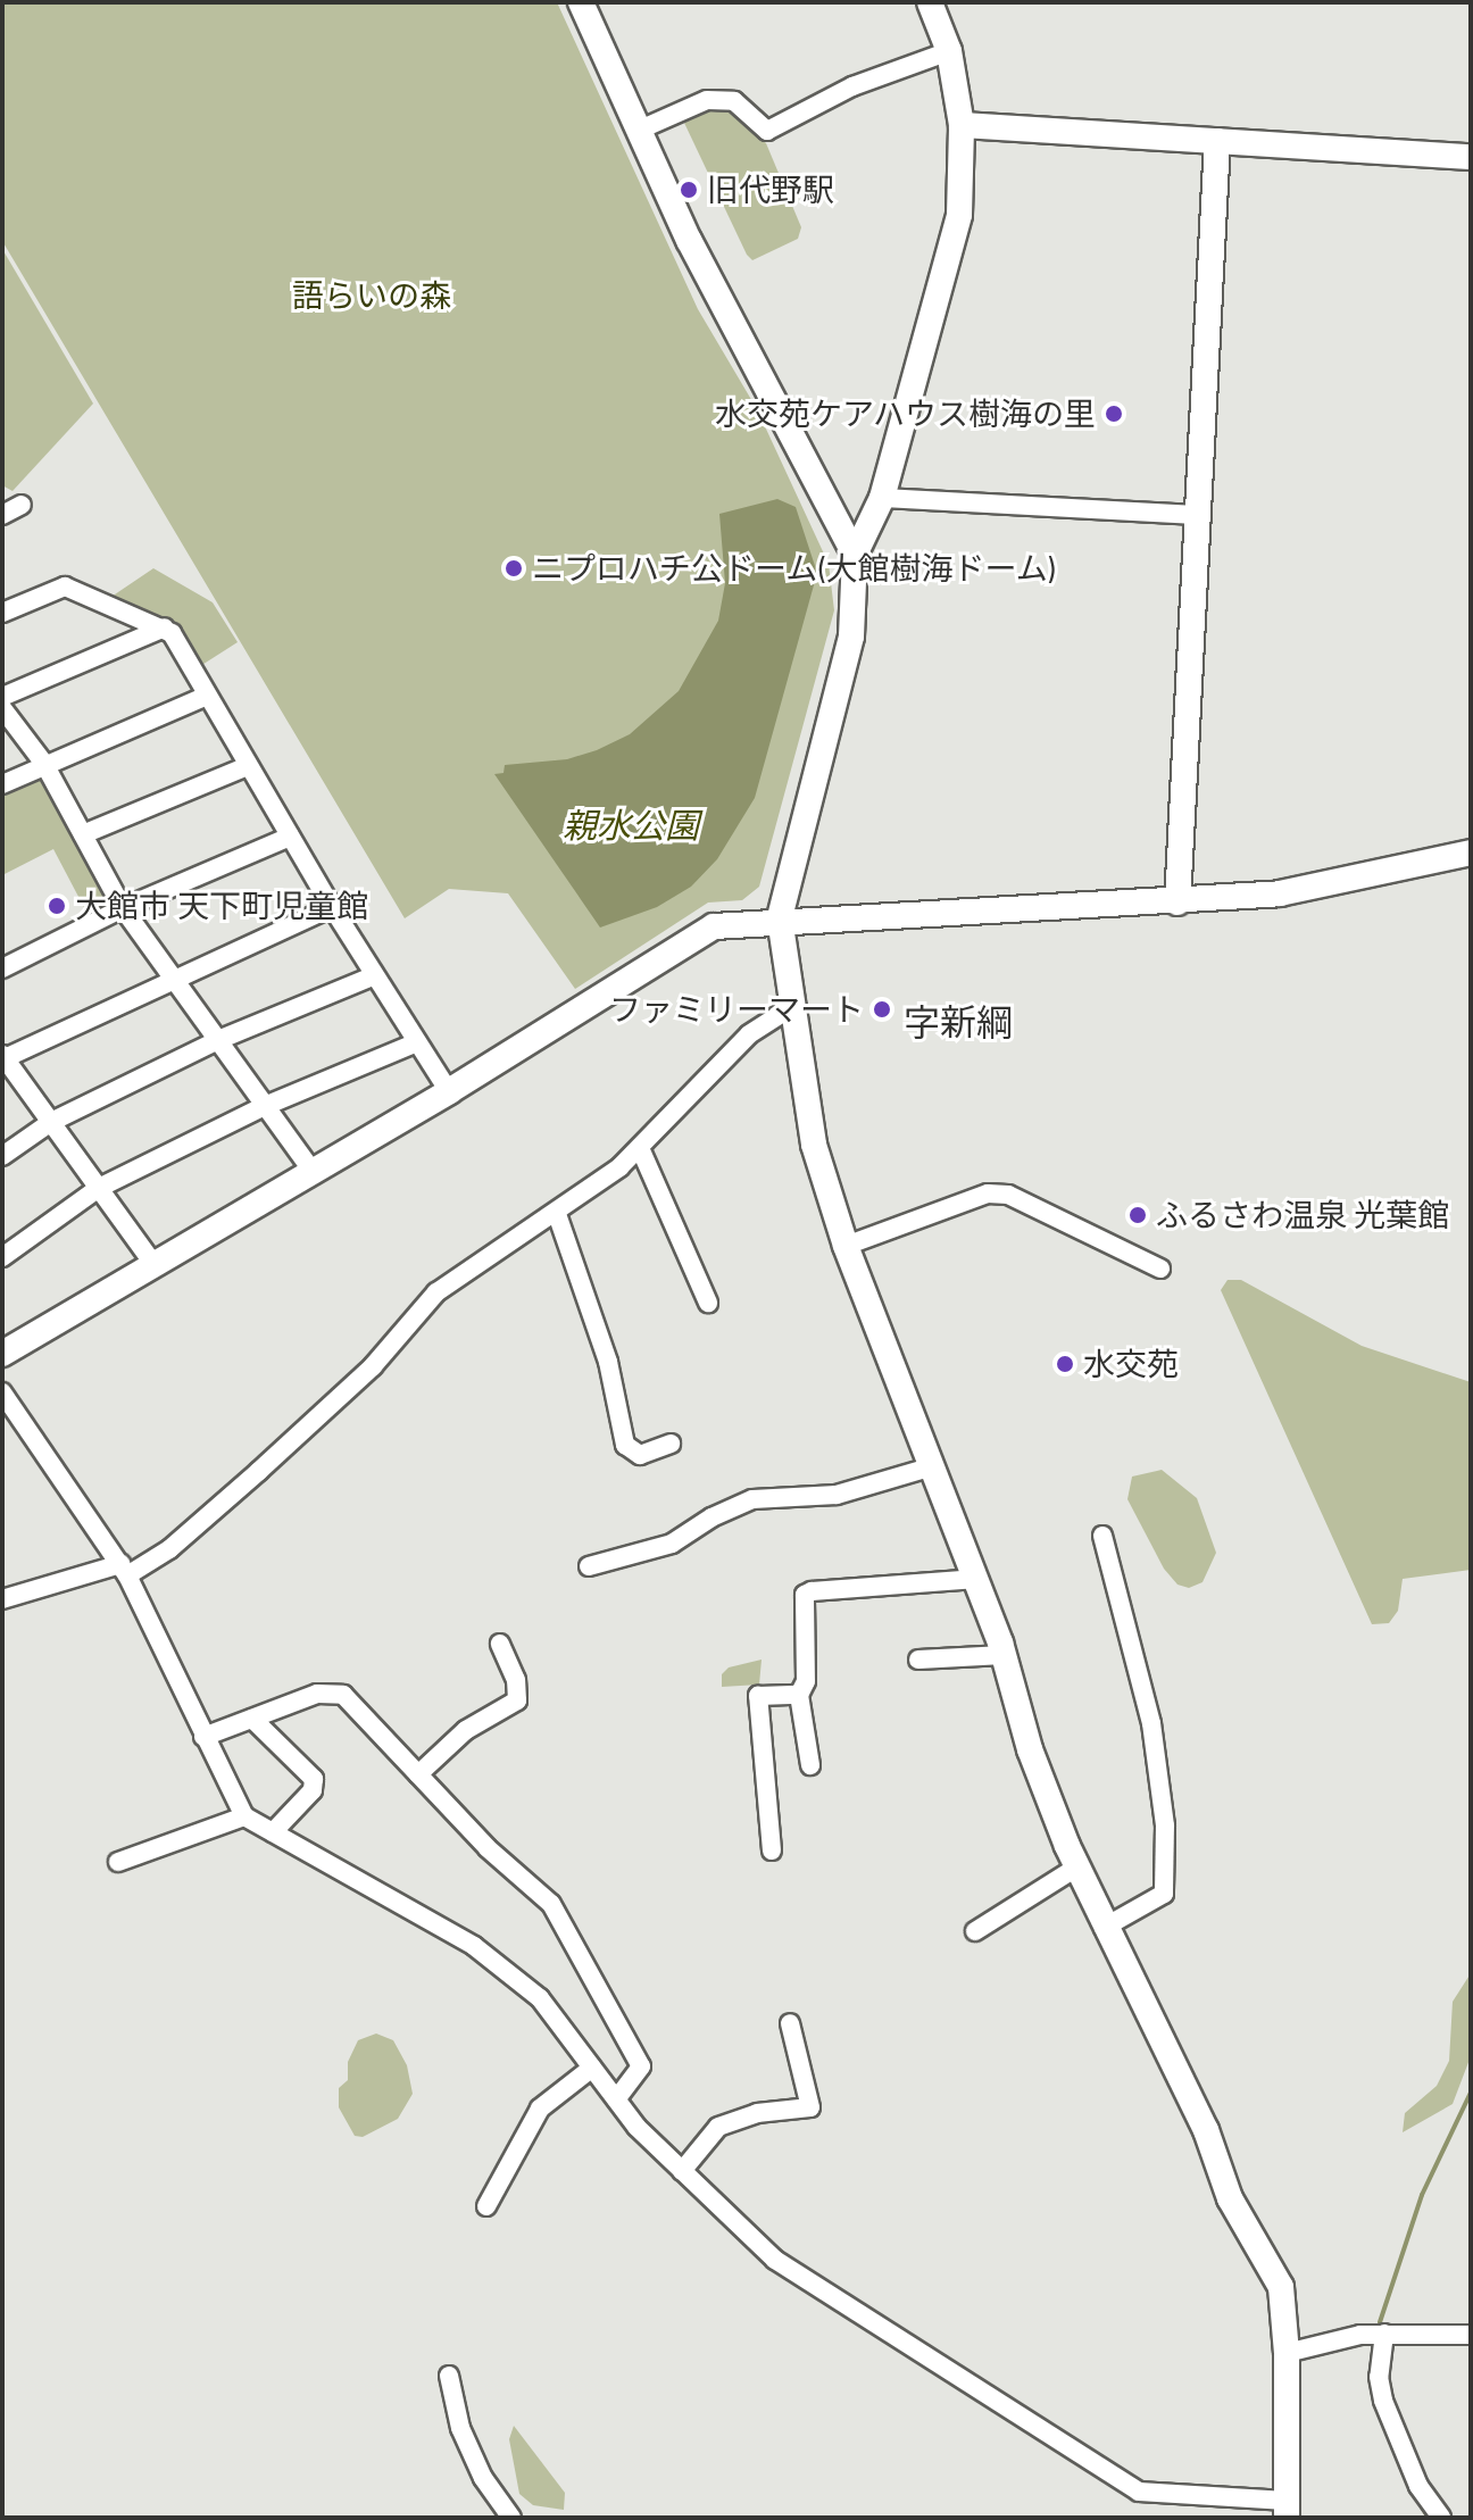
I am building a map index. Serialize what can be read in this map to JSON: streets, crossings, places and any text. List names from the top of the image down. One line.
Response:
{"districts":["字新綱"],"water":["親水公園"],"parks":["語らいの森"],"places":["旧代野駅","水交苑ケアハウス樹海の里","ニプロハチ公ドーム(大館樹海ドーム)","大館市 天下町児童館","ファミリーマート","ふるさわ温泉 光葉館","水交苑"]}
